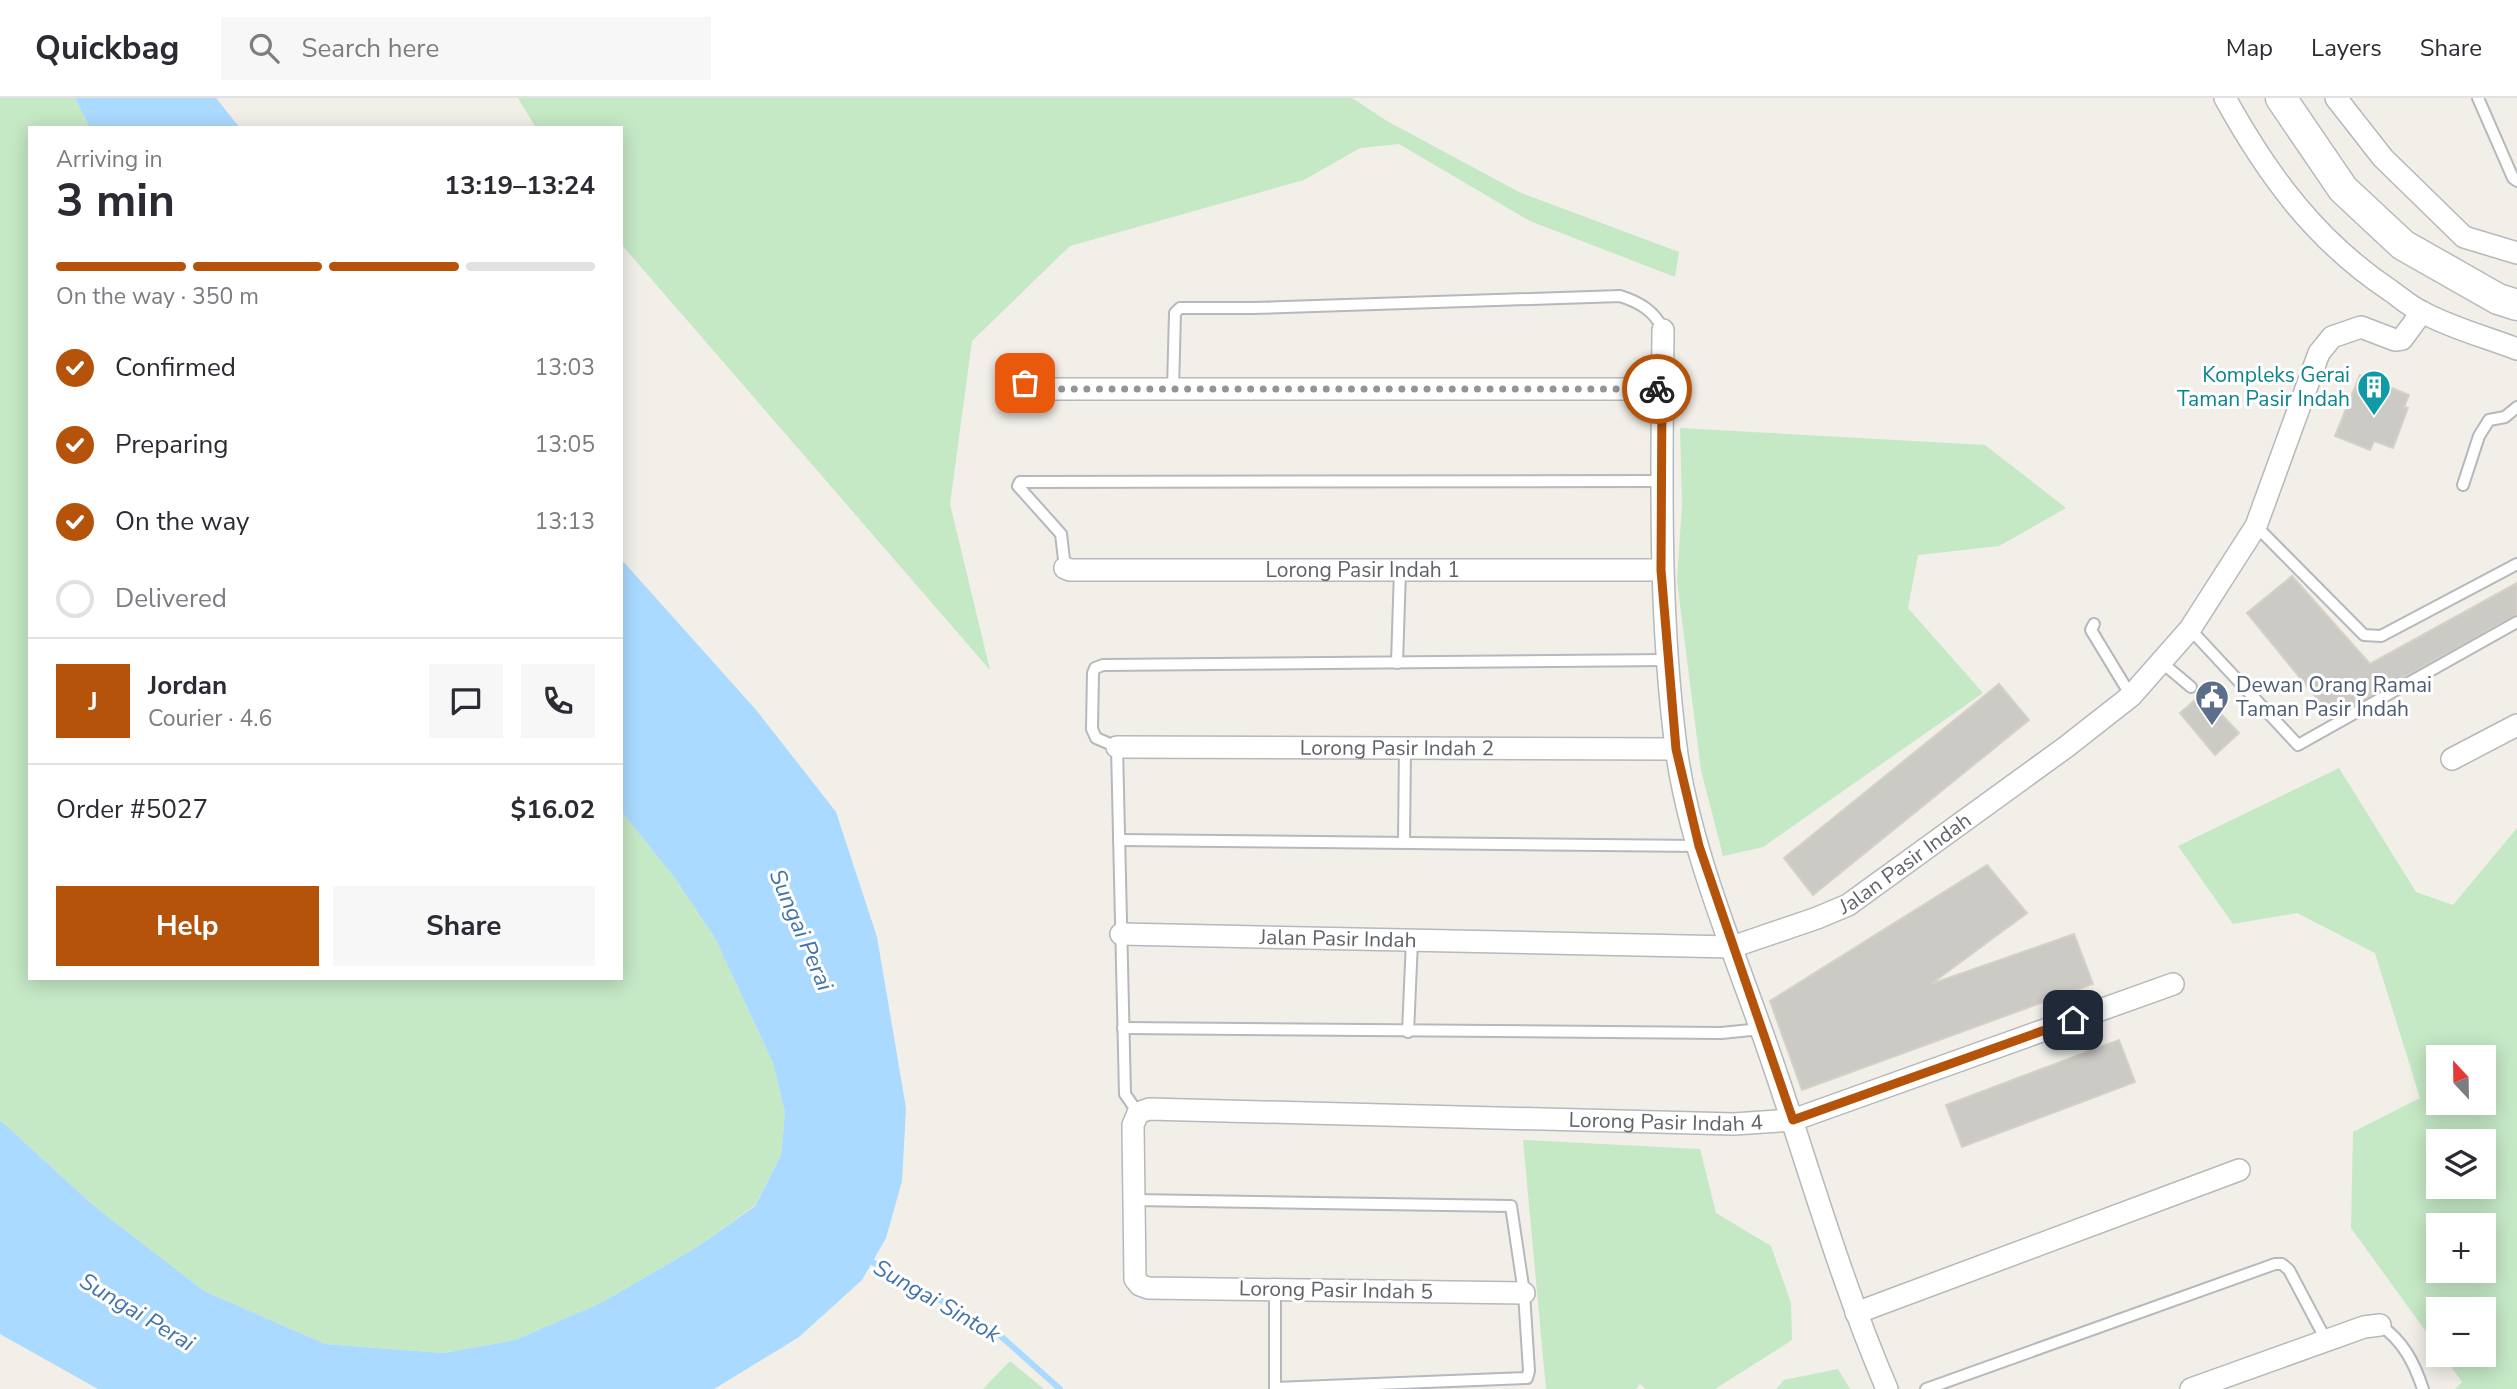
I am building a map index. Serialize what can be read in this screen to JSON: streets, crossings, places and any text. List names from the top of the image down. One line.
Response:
{"streets":{"street":["Lorong Pasir Indah 1","Lorong Pasir Indah 2","Jalan Pasir Indah","Lorong Pasir Indah 4","Lorong Pasir Indah 5"]},"water":["Sungai Perai","Sungai Sintok"],"places":{"building":["Kompleks Gerai Taman Pasir Indah"],"public building":["Dewan Orang Ramai Taman Pasir Indah"]},"north":"top","page":{"header":"Quickbag","search":"Search here","nav":["Map","Layers","Share"],"heading":["3 min","Arriving in","13:19–13:24"],"panel":["Jordan","Courier · 4.6","Order #5027","$16.02"],"bar":"On the way · 350 m","list":[["Confirmed","13:03"],["Preparing","13:05"],["On the way","13:13"],"Delivered"],"round":"J","buttons":["Help","Share"],"map_buttons":["+","−"]}}
